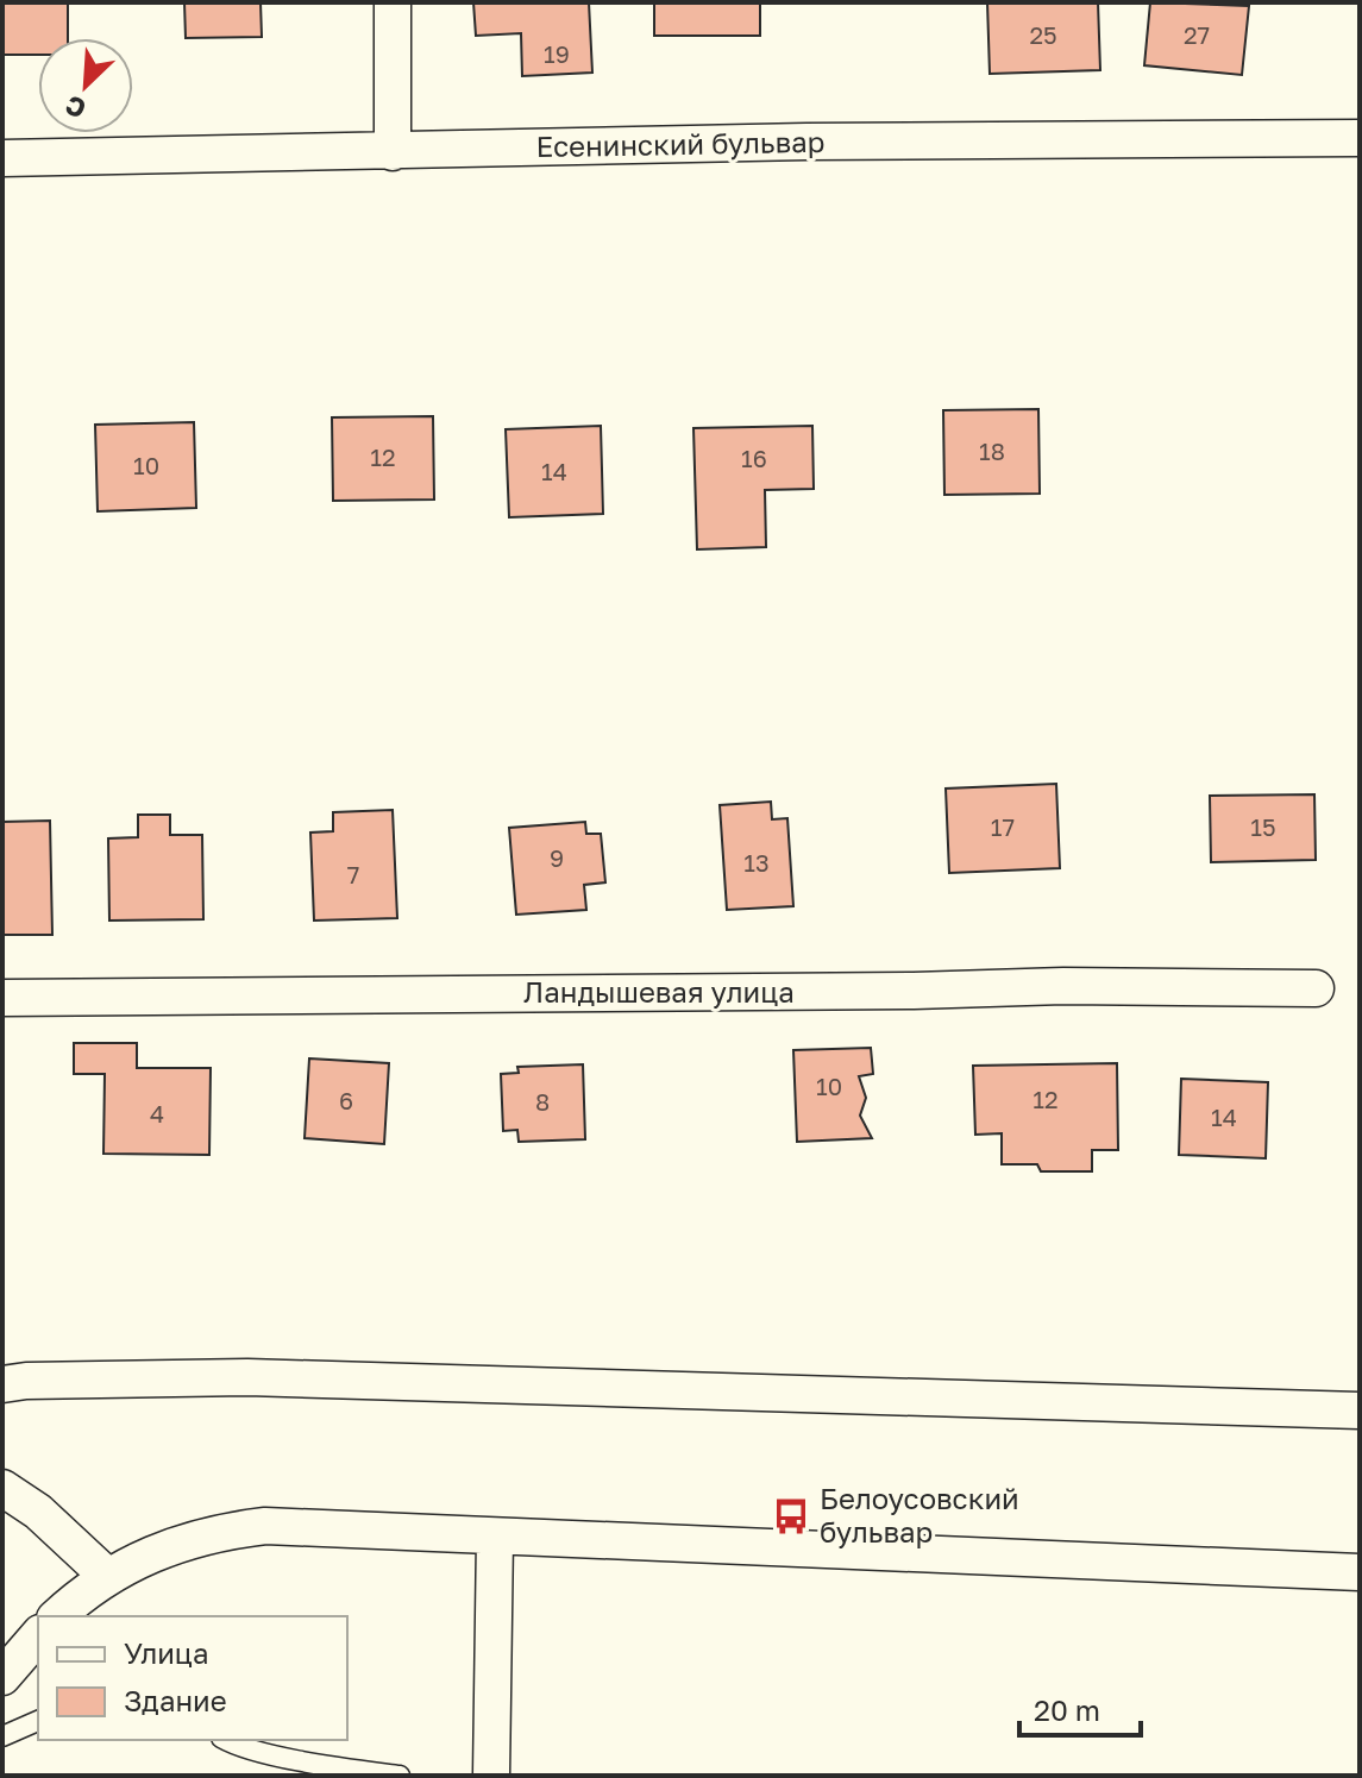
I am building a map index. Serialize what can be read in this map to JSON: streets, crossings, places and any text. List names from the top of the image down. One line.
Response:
{"streets":{"street":["Есенинский бульвар","Ландышевая улица"]},"places":{"bus stop":["Белоусовский бульвар"]},"house_numbers":["25","27","19","18","12","16","10","14","17","15","9","13","7","10","12","6","8","4","14"],"legend":["Улица","Здание"],"scale_bar":"20 m","north":"bottom left"}
